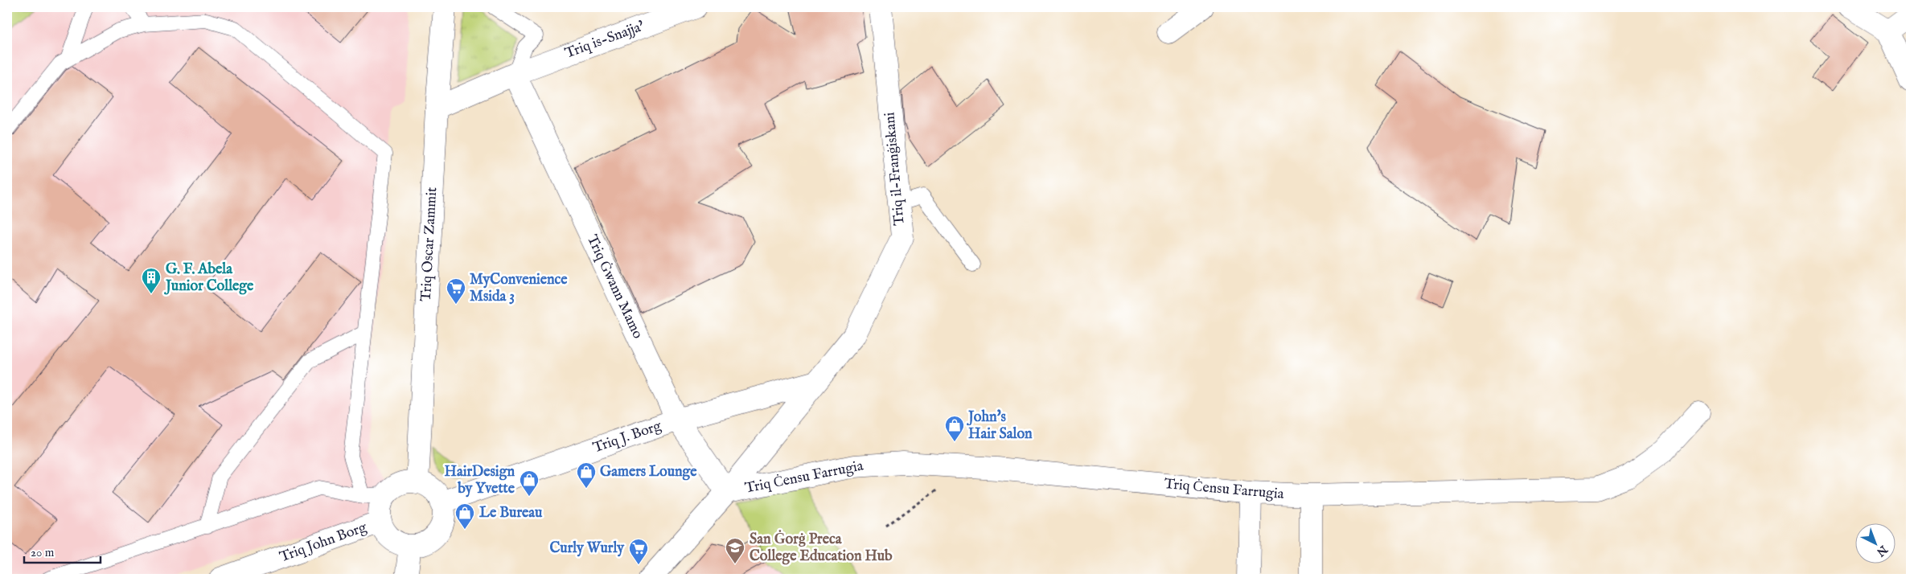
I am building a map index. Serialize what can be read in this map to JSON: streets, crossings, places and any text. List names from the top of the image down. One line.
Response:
{"streets":{"street":["Triq is-Snajja'","Triq il-Franġiskani","Triq Oscar Zammit","Triq Ġwann Mamo","Triq J. Borg","Triq Ċensu Farrugia","Triq John Borg"]},"crossings":[["Triq is-Snajja'","Triq Oscar Zammit"],["Triq is-Snajja'","Triq Ġwann Mamo"],["Triq il-Franġiskani","Triq Ġwann Mamo"],["Triq il-Franġiskani","Triq J. Borg"],["Triq il-Franġiskani","Triq Ċensu Farrugia"],["Triq Oscar Zammit","Triq J. Borg"],["Triq Oscar Zammit","Triq John Borg"],["Triq Ġwann Mamo","Triq J. Borg"],["Triq Ġwann Mamo","Triq Ċensu Farrugia"],["Triq J. Borg","Triq John Borg"]],"places":{"building":["G. F. Abela Junior College"],"supermarket":["MyConvenience Msida 3","Curly Wurly"],"shop":["John's Hair Salon","Gamers Lounge","HairDesign by Yvette","Le Bureau"],"school or university":["San Ġorġ Preca College Education Hub"]},"scale_bar":"20 m","north":"bottom right"}
